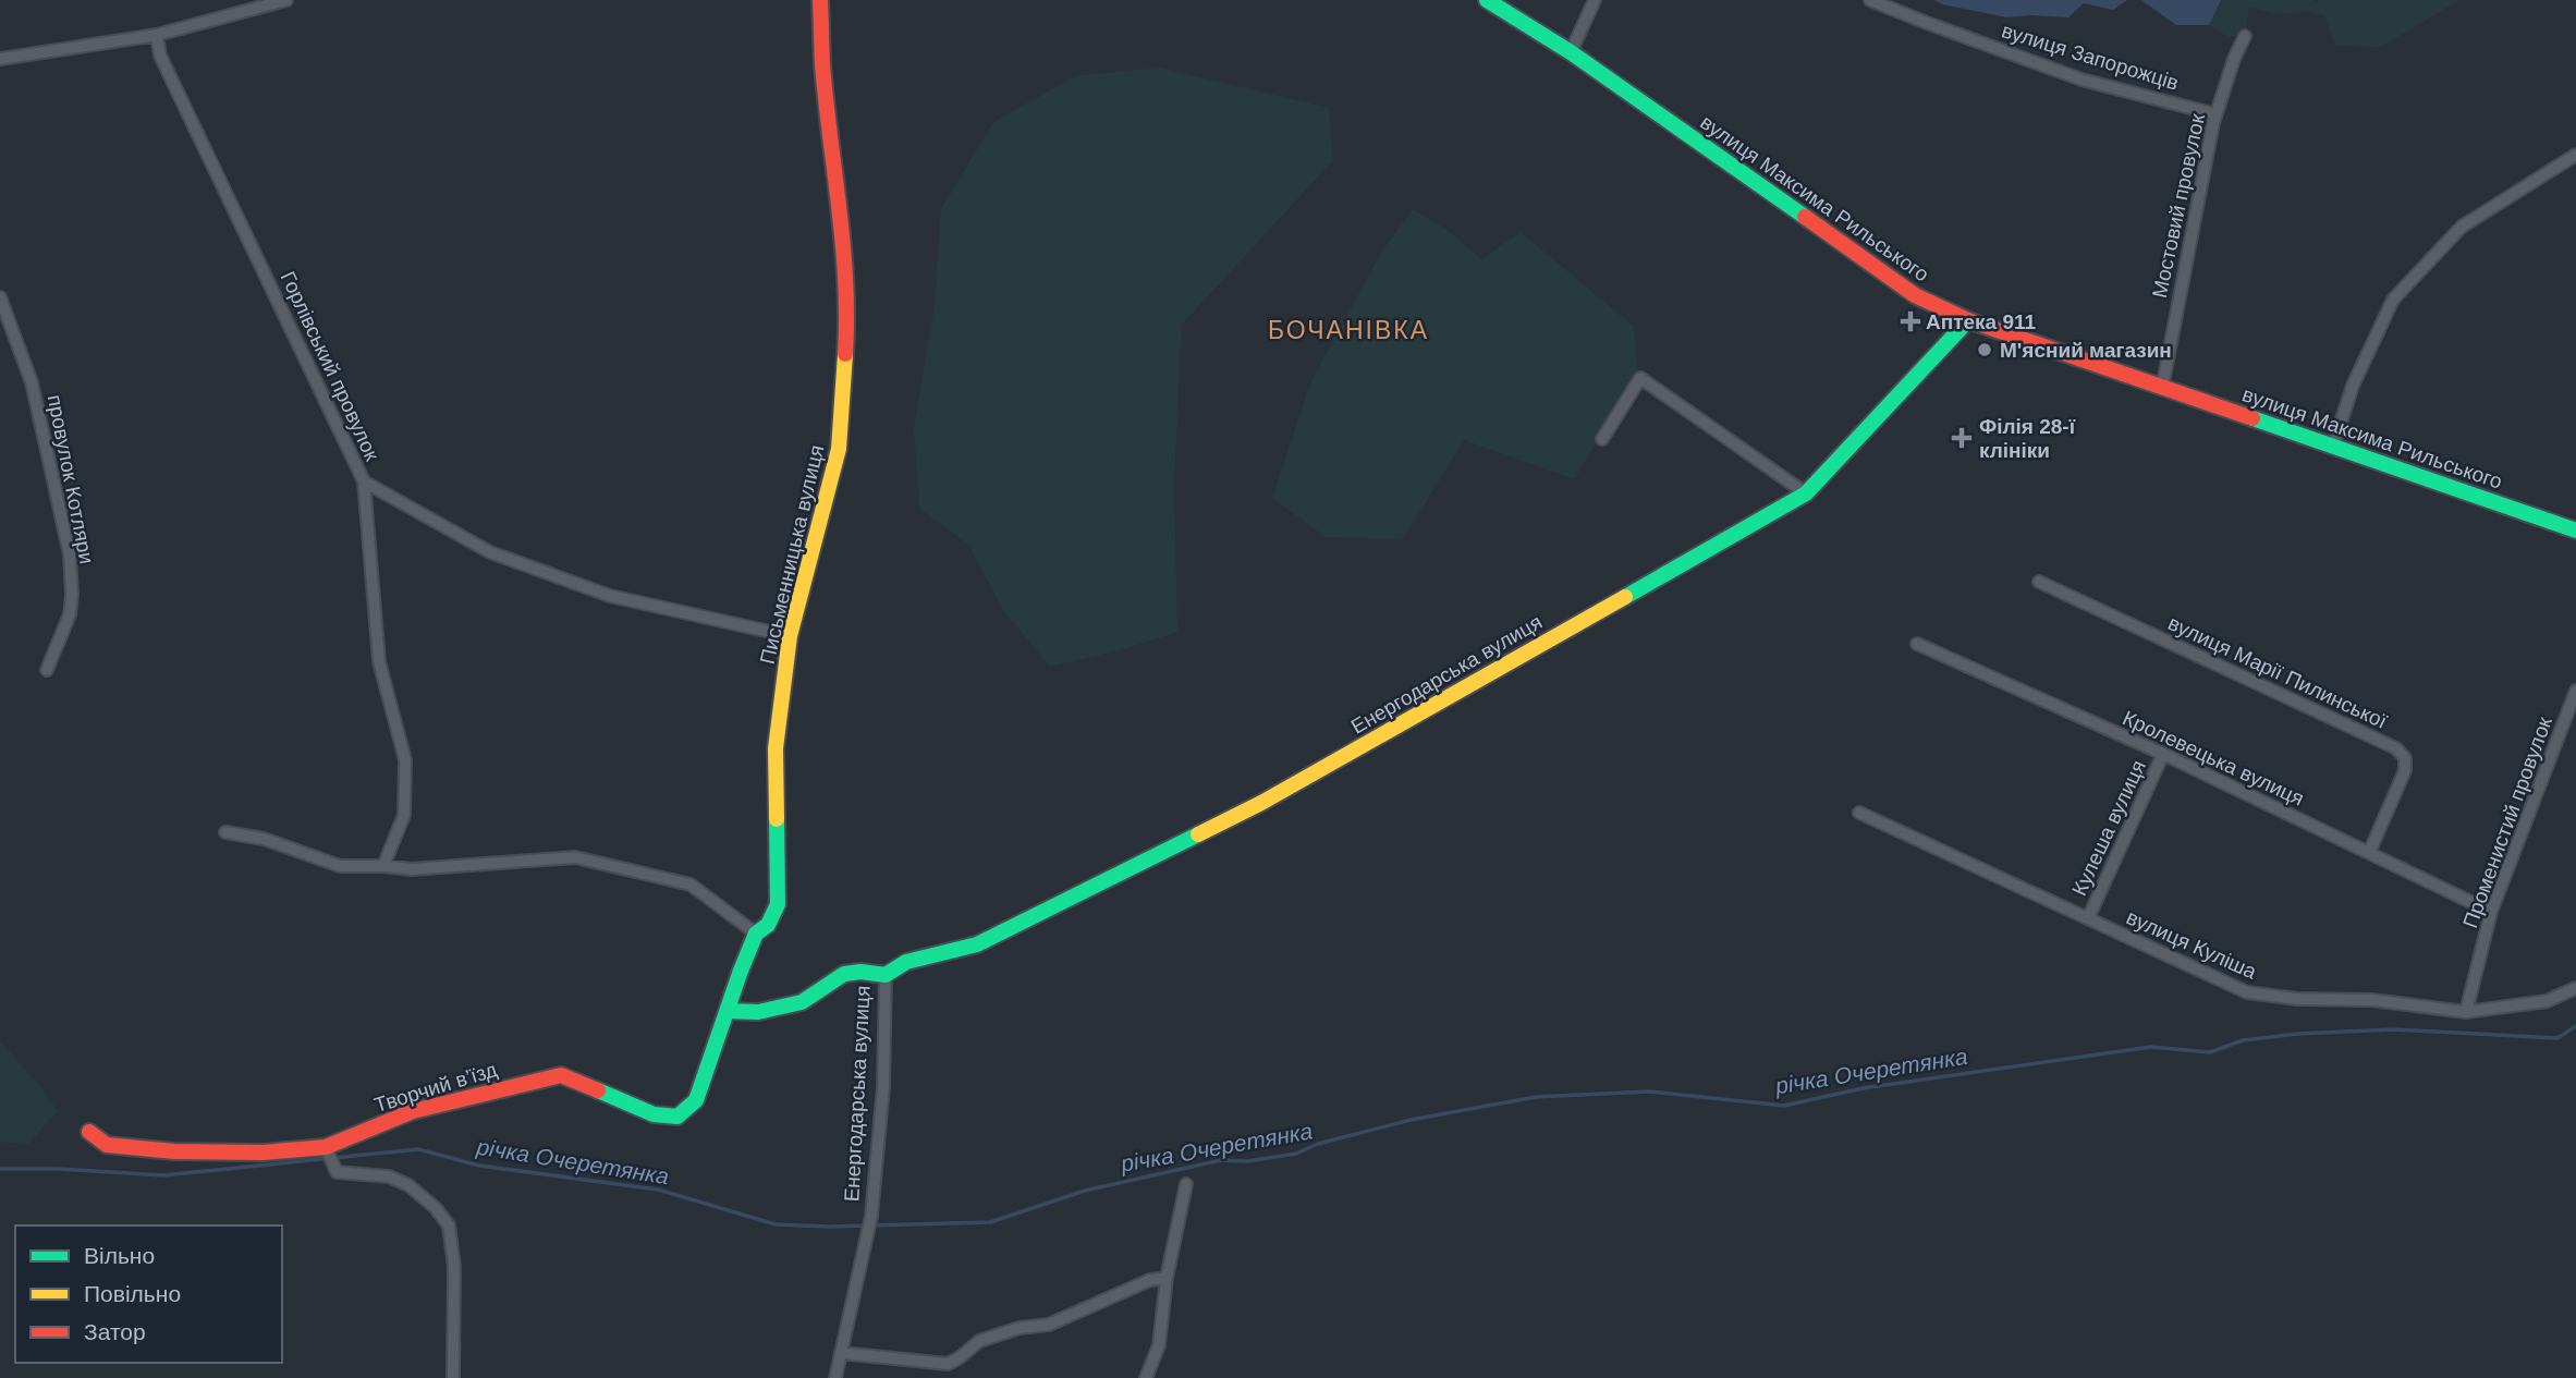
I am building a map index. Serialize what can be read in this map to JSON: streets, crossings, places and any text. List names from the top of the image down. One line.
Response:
{"streets":{"street":["вулиця Запорожців","вулиця Максима Рильського","Мостовий провулок","Горлівський провулок","провулок Котляри","Письменницька вулиця","вулиця Марії Пилинської","Енергодарська вулиця","Кролевецька вулиця","Променистий провулок","Кулеша вулиця","вулиця Куліша","Творчий в’їзд"]},"crossings":[["вулиця Запорожців","Мостовий провулок"],["вулиця Максима Рильського","Мостовий провулок"],["вулиця Максима Рильського","Енергодарська вулиця"],["Письменницька вулиця","Енергодарська вулиця"],["Письменницька вулиця","Творчий в’їзд"],["вулиця Марії Пилинської","Кролевецька вулиця"],["Кролевецька вулиця","Променистий провулок"],["Кролевецька вулиця","Кулеша вулиця"],["Променистий провулок","вулиця Куліша"],["Кулеша вулиця","вулиця Куліша"]],"districts":["БОЧАНІВКА"],"water":["річка Очеретянка"],"places":{"health":["Аптека 911","Філія 28-ї клініки"],"other":["М'ясний магазин"]},"legend":["Вільно","Повільно","Затор"]}
